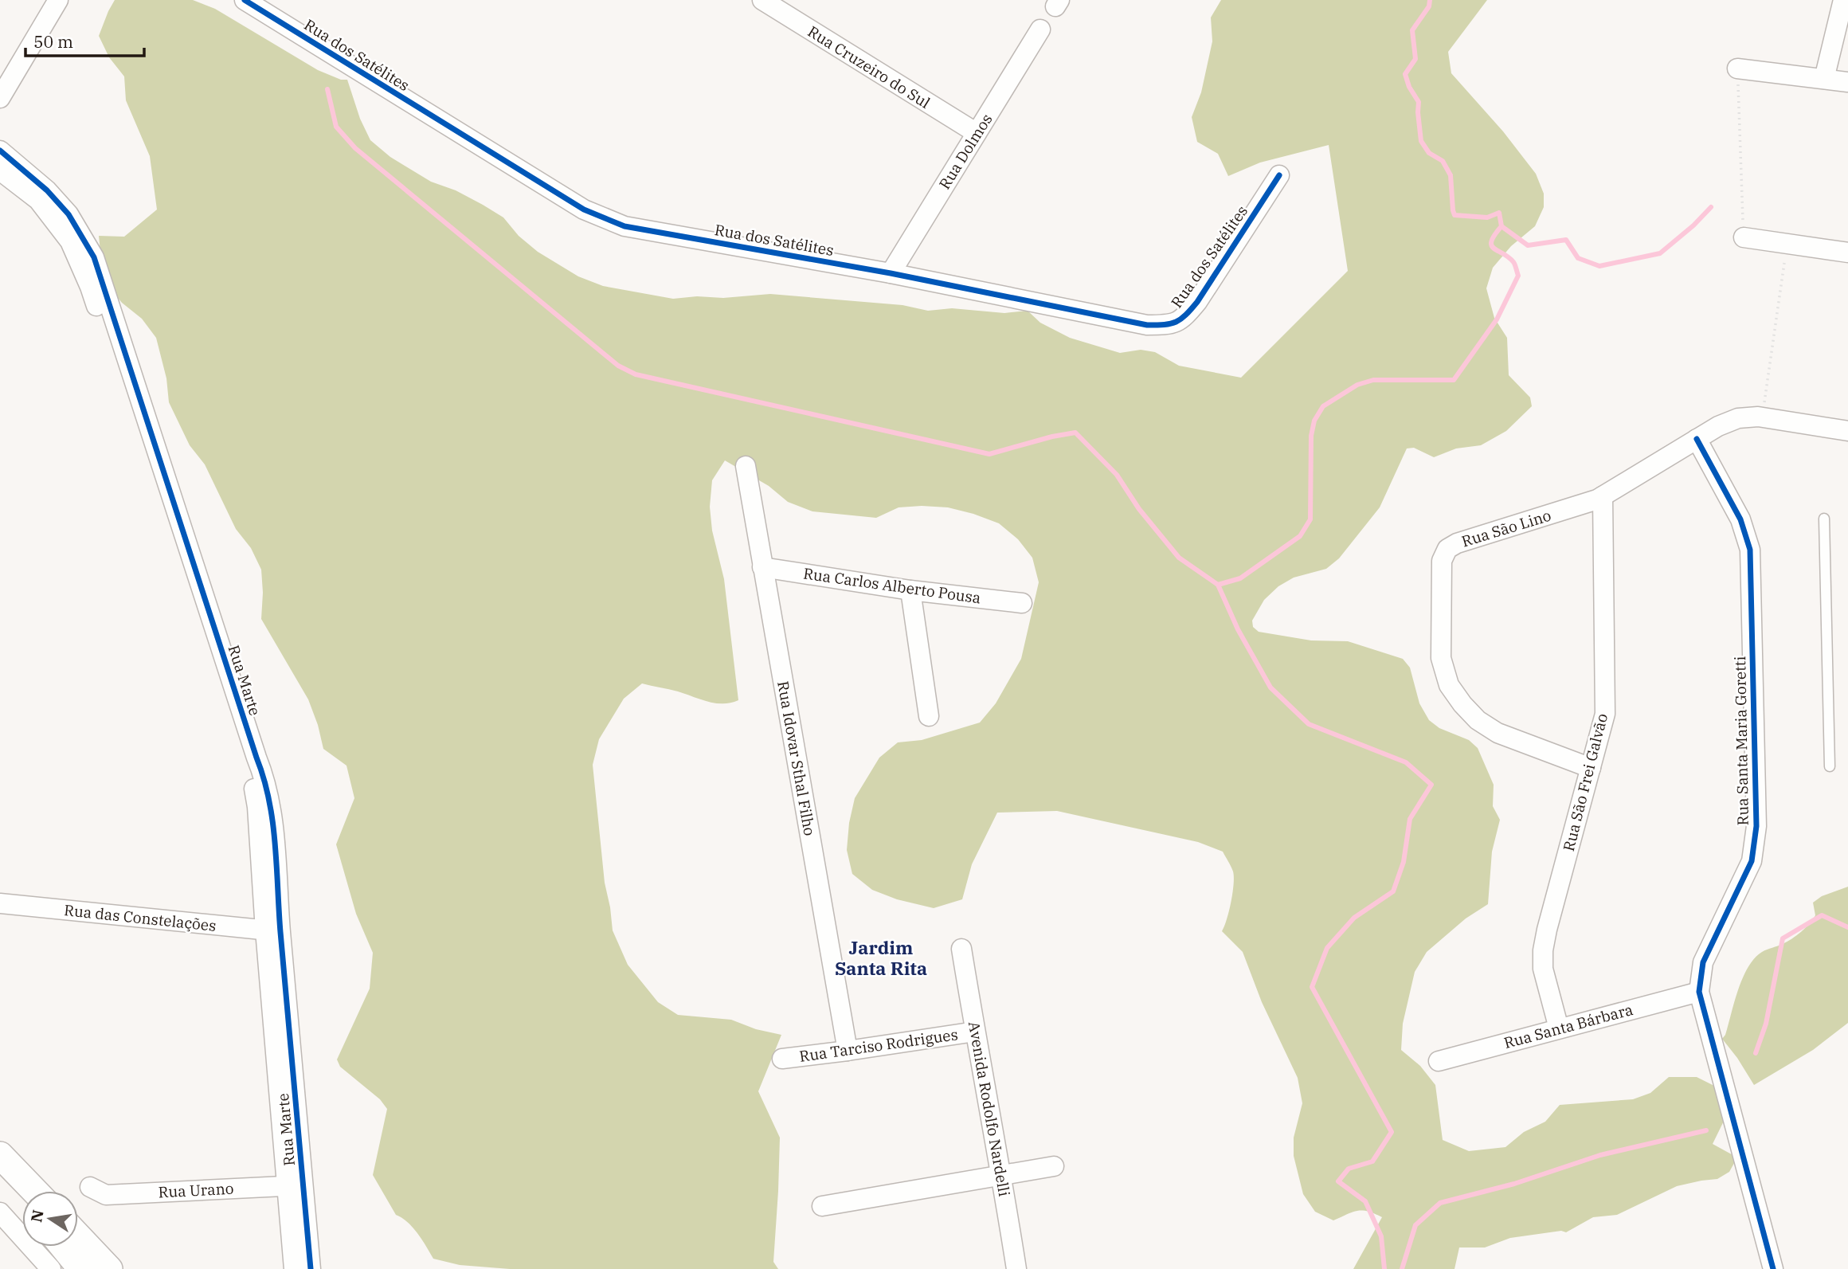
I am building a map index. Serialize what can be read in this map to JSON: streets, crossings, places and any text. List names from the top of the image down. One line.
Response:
{"streets":{"street":["Rua dos Satélites","Rua Cruzeiro do Sul","Rua Dolmos","Rua São Lino","Rua Carlos Alberto Pousa","Rua Marte","Rua Santa Maria Goretti","Rua Idovar Sthal Filho","Rua São Frei Galvão","Rua das Constelações","Rua Santa Bárbara","Rua Tarciso Rodrigues","Avenida Rodolfo Nardelli","Rua Urano"]},"crossings":[["Rua dos Satélites","Rua Dolmos"],["Rua Cruzeiro do Sul","Rua Dolmos"],["Rua São Lino","Rua Santa Maria Goretti"],["Rua São Lino","Rua São Frei Galvão"],["Rua Carlos Alberto Pousa","Rua Idovar Sthal Filho"],["Rua Marte","Rua das Constelações"],["Rua Marte","Rua Urano"],["Rua Santa Maria Goretti","Rua Santa Bárbara"],["Rua Idovar Sthal Filho","Rua Tarciso Rodrigues"],["Rua São Frei Galvão","Rua Santa Bárbara"],["Rua Tarciso Rodrigues","Avenida Rodolfo Nardelli"]],"districts":["Jardim Santa Rita"],"scale_bar":"50 m","north":"left"}
